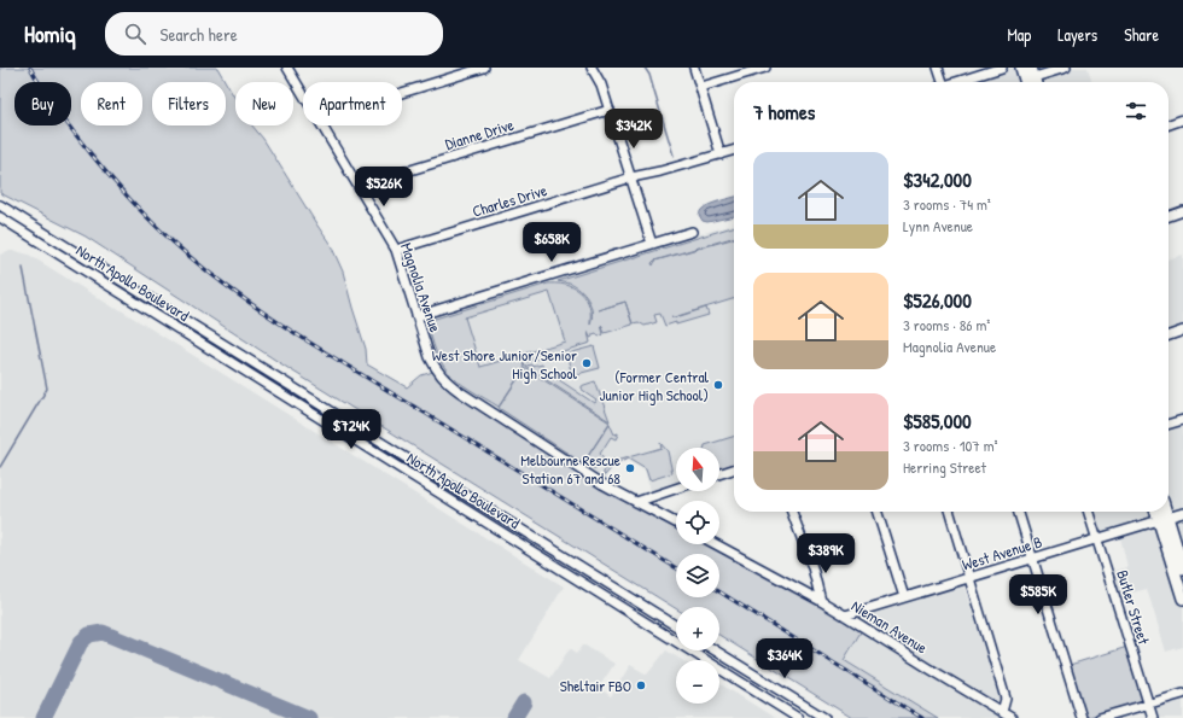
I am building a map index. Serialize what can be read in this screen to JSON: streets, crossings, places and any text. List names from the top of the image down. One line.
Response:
{"streets":{"street":["Dianne Drive","Charles Drive","North Apollo Boulevard","Magnolia Avenue","West Avenue B","Butler Street","Nieman Avenue"]},"crossings":[["Dianne Drive","Magnolia Avenue"],["Charles Drive","Magnolia Avenue"],["West Avenue B","Butler Street"],["West Avenue B","Nieman Avenue"]],"places":["West Shore Junior/Senior High School","(Former Central Junior High School)","Melbourne Rescue Station 67 and 68","Sheltair FBO"],"north":"top","page":{"header":"Homiq","search":"Search here","nav":["Map","Layers","Share"],"chip":["Buy","Rent","Filters","New","Apartment"],"heading":"7 homes","price":["$342K","$526K","$658K","$724K","$389K","$585K","$364K"],"list":[{"name":"$342,000","note":"3 rooms · 74 m² · Lynn Avenue"},{"name":"$526,000","note":"3 rooms · 86 m² · Magnolia Avenue"},{"name":"$585,000","note":"3 rooms · 107 m² · Herring Street"}],"map_buttons":["+","−"]}}
